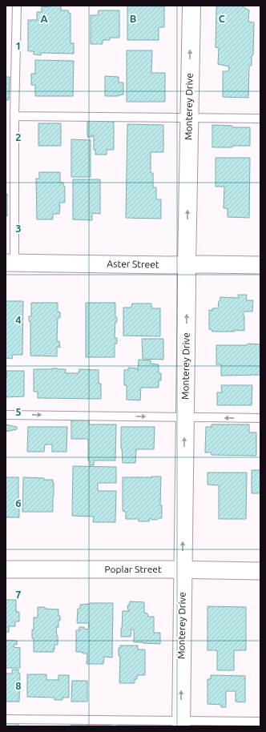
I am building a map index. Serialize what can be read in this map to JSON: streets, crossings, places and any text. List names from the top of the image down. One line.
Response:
{"streets":{"street":["Monterey Drive","Aster Street","Poplar Street"]},"crossings":[["Monterey Drive","Aster Street"],["Monterey Drive","Poplar Street"]],"one_way":["Monterey Drive"],"grid":{"columns":["A","B","C"],"rows":["1","2","3","4","5","6","7","8"]}}
